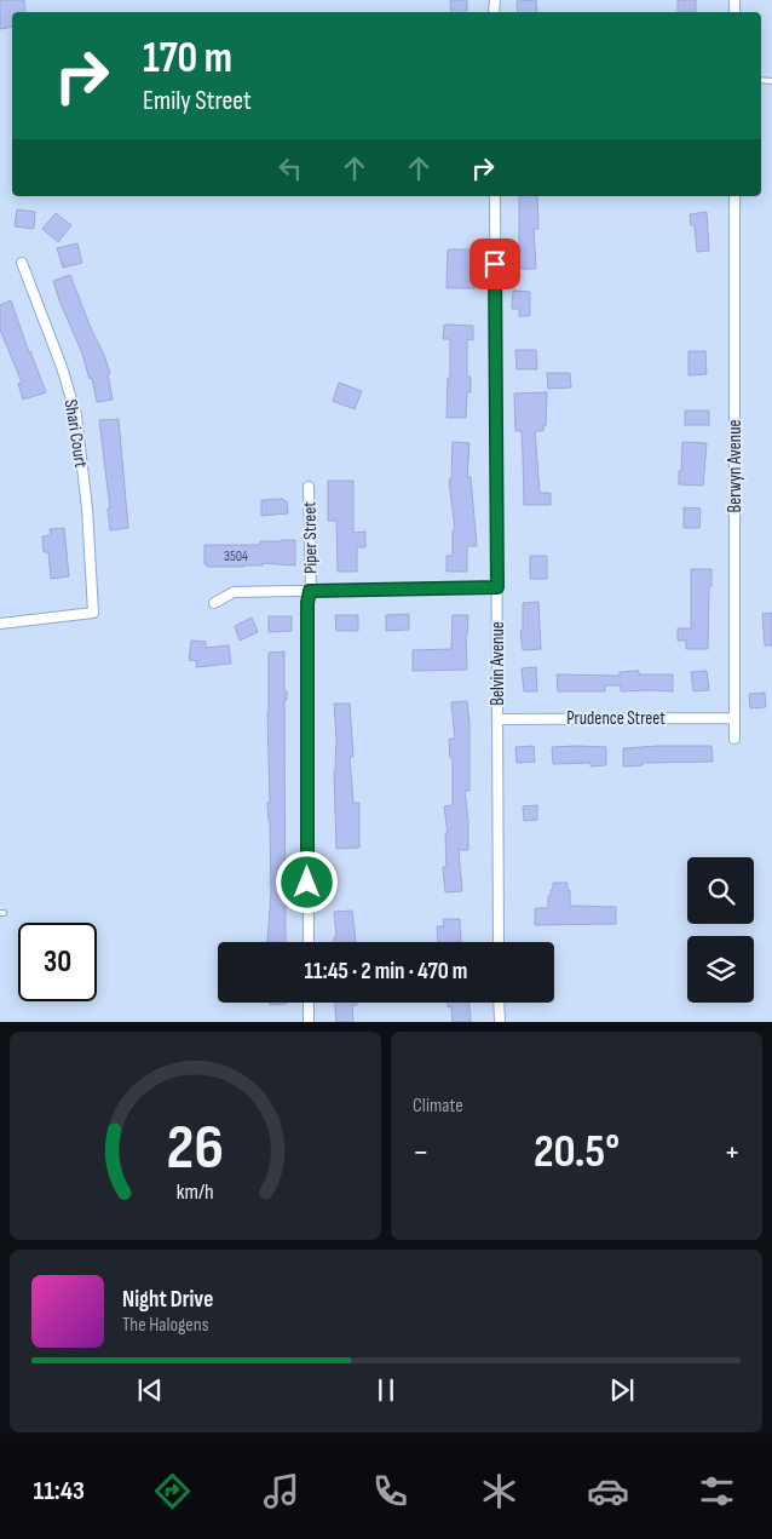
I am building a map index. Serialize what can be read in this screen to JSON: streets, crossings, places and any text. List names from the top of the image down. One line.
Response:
{"streets":{"street":["Shari Court","Berwyn Avenue","Piper Street","Belvin Avenue","Prudence Street"]},"crossings":[["Berwyn Avenue","Prudence Street"],["Belvin Avenue","Prudence Street"]],"house_numbers":["3504"],"page":{"turn":["170 m","Emily Street"],"limit":"30","trip":"11:45 · 2 min · 470 m","tile":"Climate","heat":["−","20.5°","+"],"song":["Night Drive","The Halogens"],"tabs":"11:43","gauge":["26","km/h"]}}
